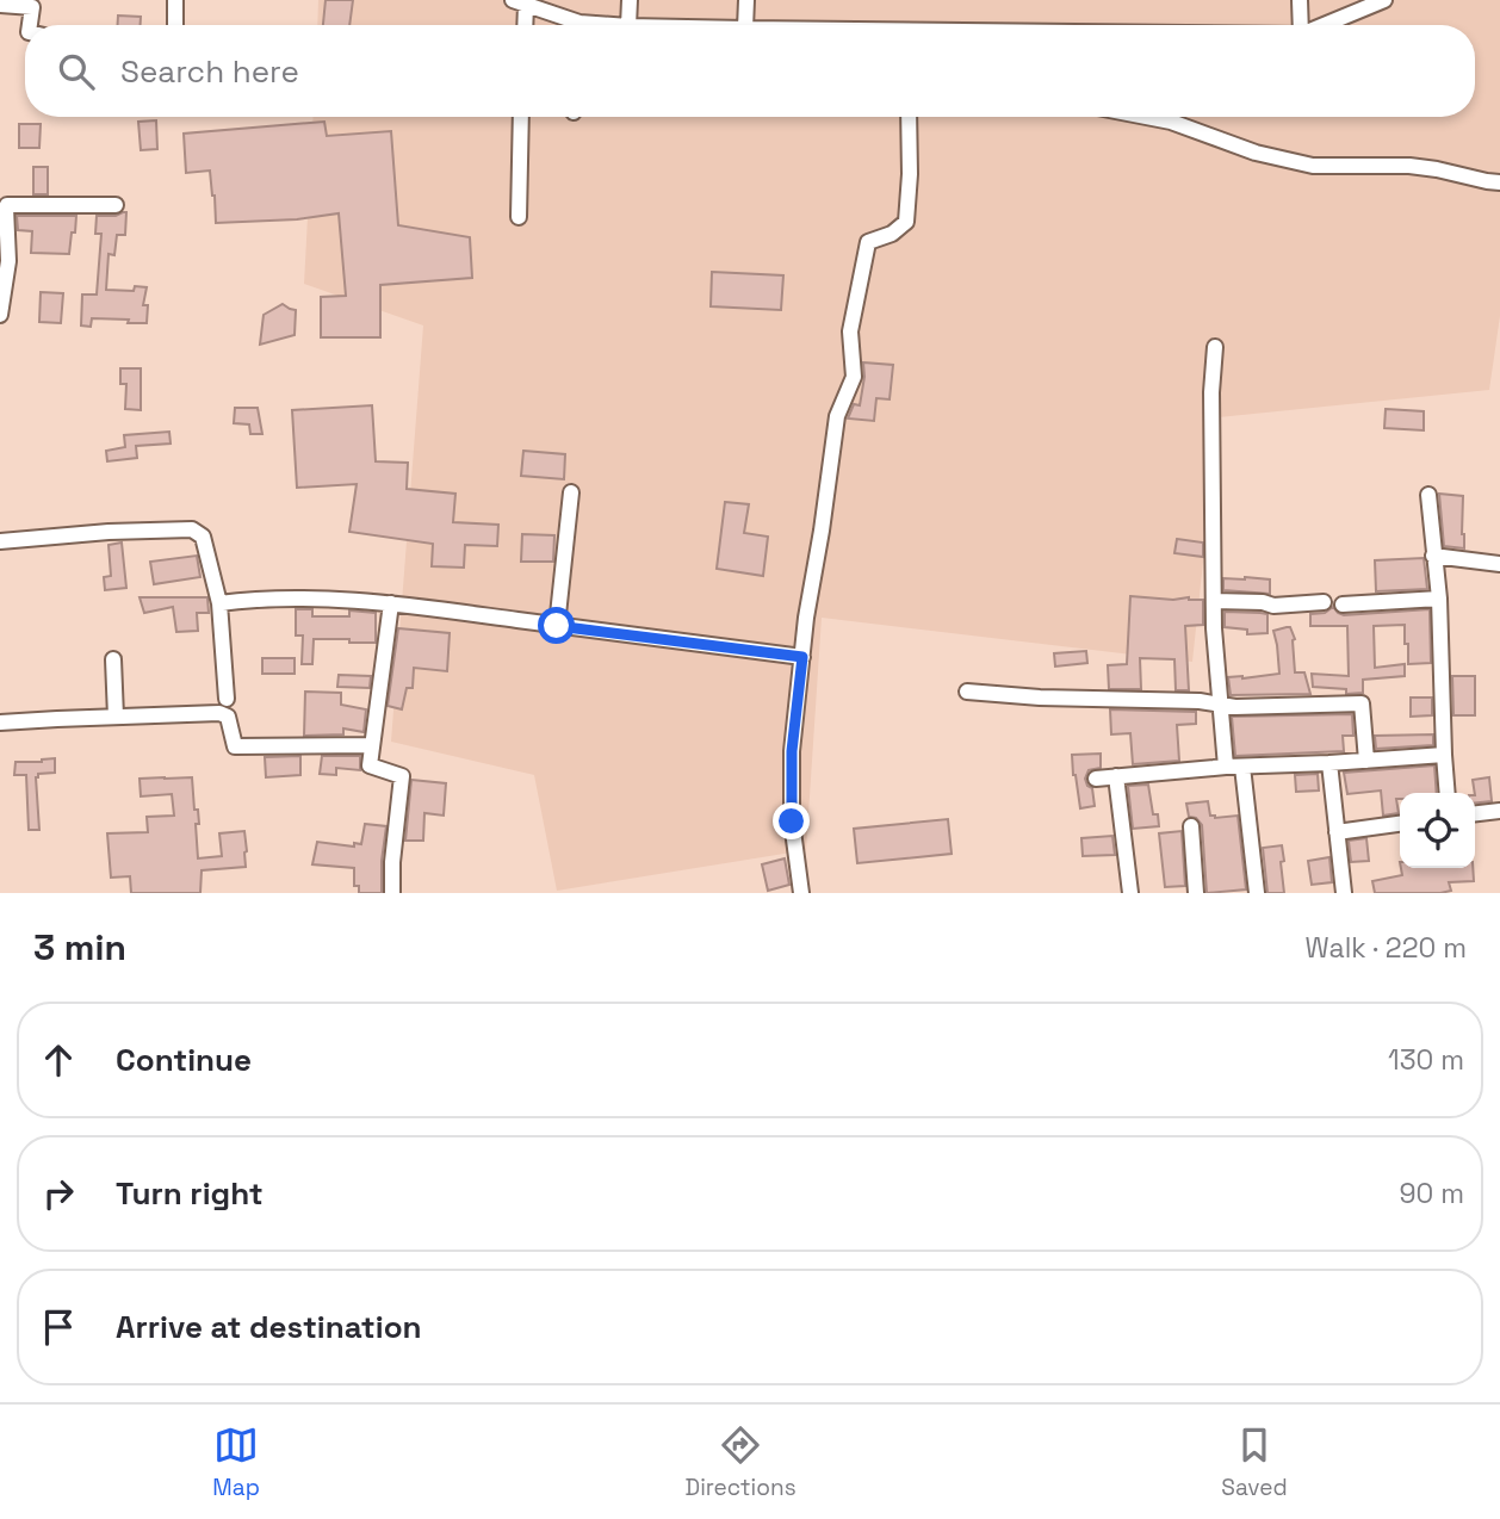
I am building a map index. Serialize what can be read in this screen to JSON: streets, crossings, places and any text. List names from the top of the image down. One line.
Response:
{"page":{"search":"Search here","heading":["3 min","Walk · 220 m"],"list":[["Continue","130 m"],["Turn right","90 m"],"Arrive at destination"],"nav":["Map","Directions","Saved"]}}
